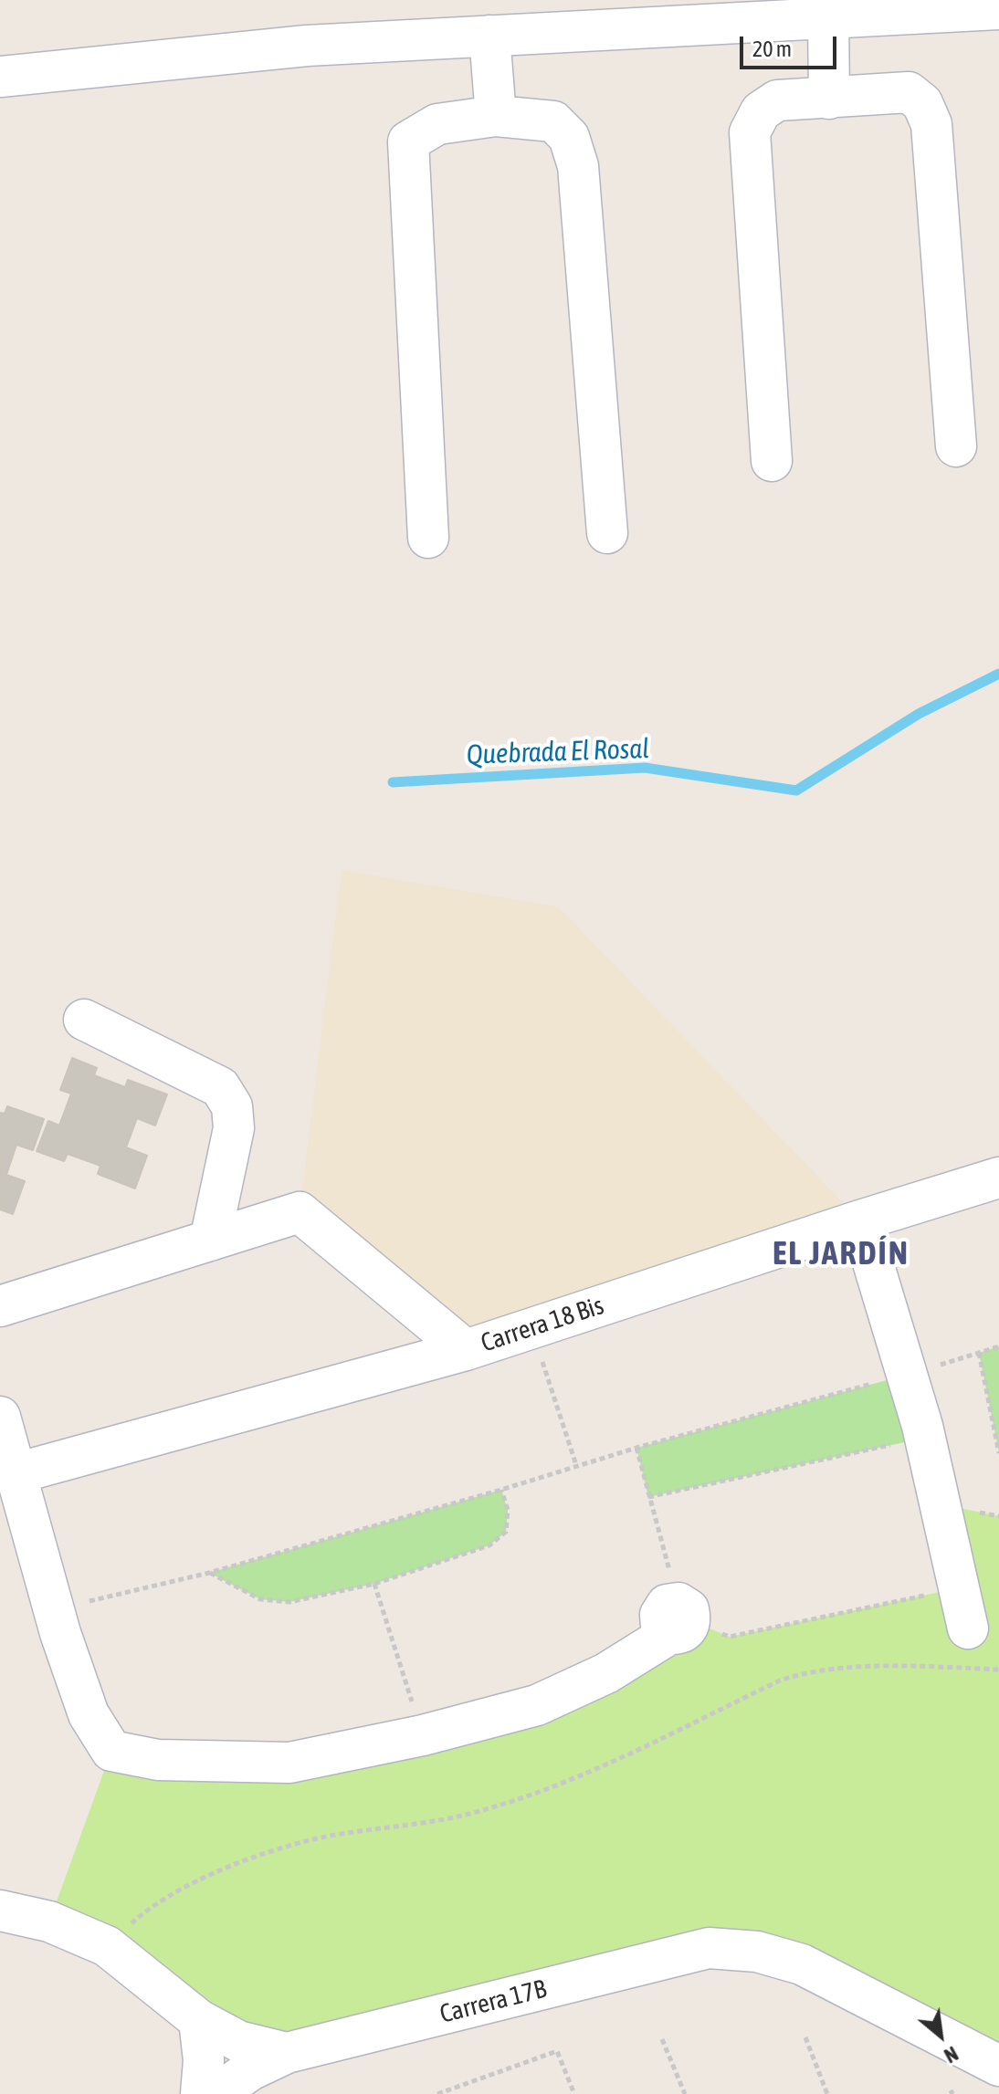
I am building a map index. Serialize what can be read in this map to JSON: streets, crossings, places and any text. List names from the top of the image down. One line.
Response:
{"streets":{"street":["Carrera 18 Bis","Carrera 17B"]},"districts":["EL JARDÍN"],"water":["Quebrada El Rosal"],"scale_bar":"20 m","north":"bottom right"}
